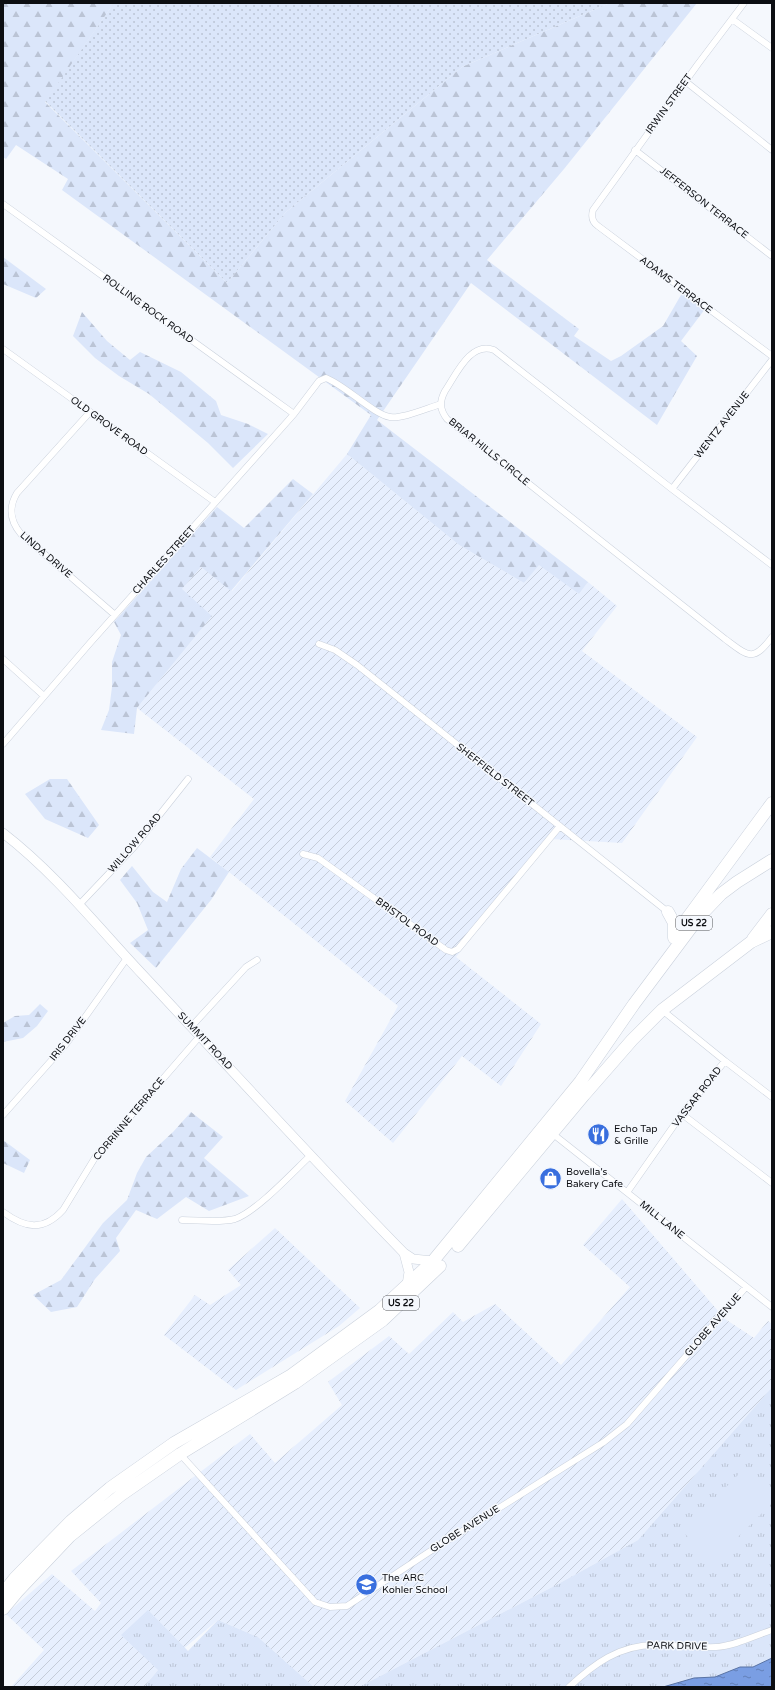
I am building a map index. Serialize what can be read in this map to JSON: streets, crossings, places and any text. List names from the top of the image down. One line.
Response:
{"streets":{"highway":["US 22"],"main road":["SUMMIT ROAD"],"street":["IRWIN STREET","JEFFERSON TERRACE","ADAMS TERRACE","ROLLING ROCK ROAD","WENTZ AVENUE","OLD GROVE ROAD","BRIAR HILLS CIRCLE","LINDA DRIVE","CHARLES STREET","SHEFFIELD STREET","WILLOW ROAD","BRISTOL ROAD","IRIS DRIVE","VASSAR ROAD","CORRINNE TERRACE","MILL LANE","GLOBE AVENUE","PARK DRIVE"]},"crossings":[["IRWIN STREET","JEFFERSON TERRACE"],["IRWIN STREET","ADAMS TERRACE"],["ROLLING ROCK ROAD","CHARLES STREET"],["OLD GROVE ROAD","LINDA DRIVE"],["OLD GROVE ROAD","CHARLES STREET"],["BRIAR HILLS CIRCLE","CHARLES STREET"],["LINDA DRIVE","CHARLES STREET"],["SHEFFIELD STREET","BRISTOL ROAD"],["WILLOW ROAD","SUMMIT ROAD"],["US 22","SUMMIT ROAD"],["US 22","MILL LANE"],["US 22","GLOBE AVENUE"],["IRIS DRIVE","SUMMIT ROAD"],["SUMMIT ROAD","CORRINNE TERRACE"],["VASSAR ROAD","MILL LANE"],["MILL LANE","GLOBE AVENUE"]],"places":{"restaurant":["Echo Tap & Grille"],"shop":["Bovella's Bakery Cafe"],"school or university":["The ARC Kohler School"]}}
